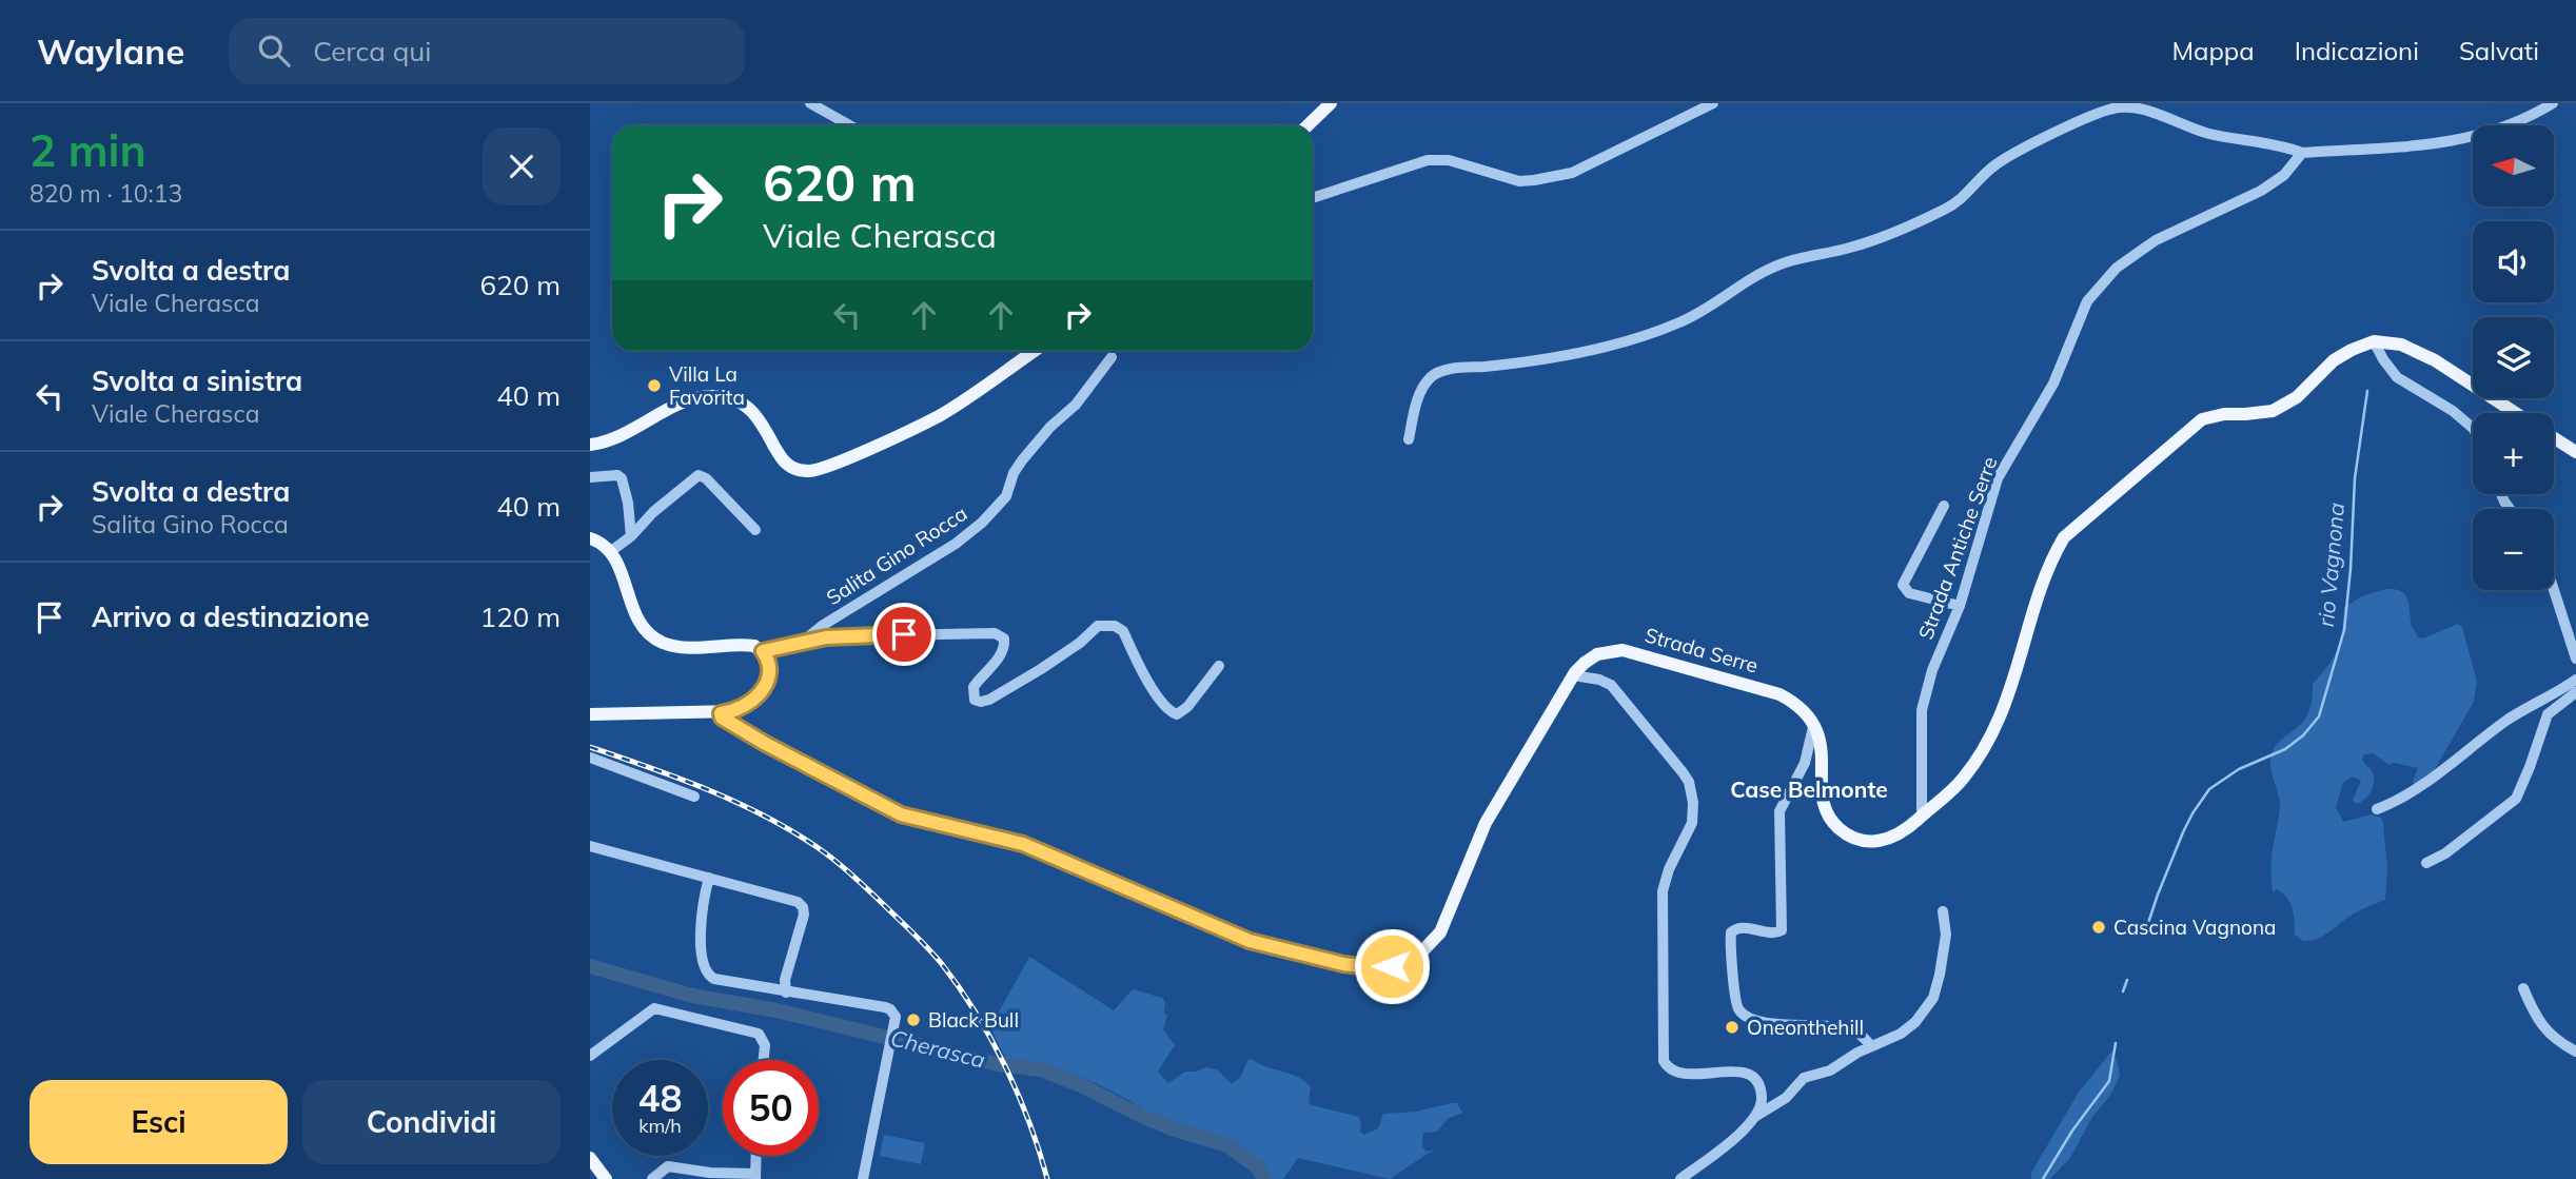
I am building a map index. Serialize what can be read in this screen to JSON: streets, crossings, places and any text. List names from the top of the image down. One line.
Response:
{"streets":{"main road":["Strada Serre"],"street":["Strada Antiche Serre","Salita Gino Rocca"]},"districts":["Case Belmonte"],"water":["rio Vagnona","Cherasca"],"places":["Villa La Favorita","Cascina Vagnona","Black Bull","Oneonthehill"],"north":"left","page":{"header":"Waylane","search":"Cerca qui","nav":["Mappa","Indicazioni","Salvati"],"heading":["2 min","820 m · 10:13"],"map_buttons":["+","−"],"turn":["620 m","Viale Cherasca"],"list":[{"name":"Svolta a destra","note":"Viale Cherasca","value":"620 m"},{"name":"Svolta a sinistra","note":"Viale Cherasca","value":"40 m"},{"name":"Svolta a destra","note":"Salita Gino Rocca","value":"40 m"},{"name":"Arrivo a destinazione","value":"120 m"}],"speed":"48 km/h","limit":"50","buttons":["Esci","Condividi"]}}
